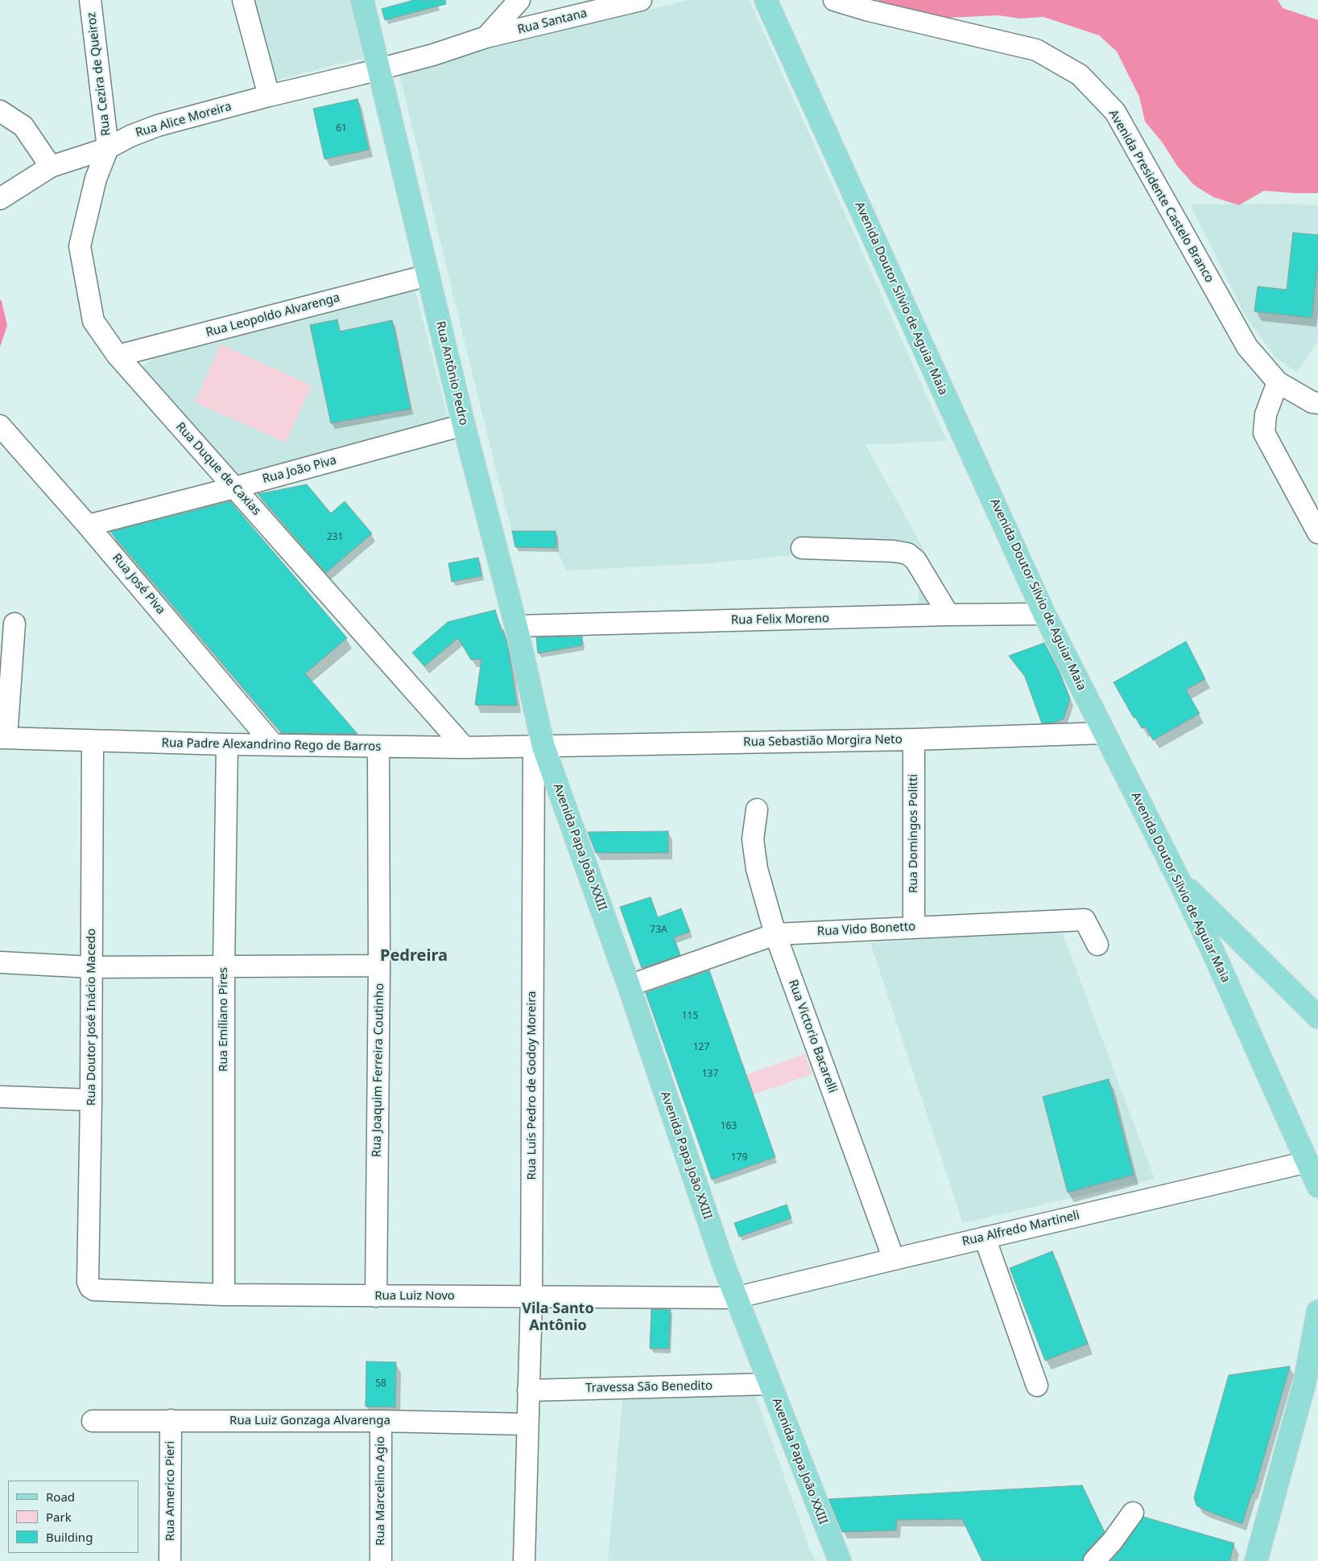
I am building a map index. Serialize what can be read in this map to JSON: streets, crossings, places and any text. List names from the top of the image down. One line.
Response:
{"streets":{"main road":["Avenida Doutor Silvio de Aguiar Maia","Rua Antônio Pedro","Avenida Papa João XXIII"],"street":["Rua Santana","Rua Cezira de Queiroz","Rua Alice Moreira","Avenida Presidente Castelo Branco","Rua Leopoldo Alvarenga","Rua Duque de Caxias","Rua João Piva","Rua José Piva","Rua Felix Moreno","Rua Sebastião Morgira Neto","Rua Padre Alexandrino Rego de Barros","Rua Domingos Politti","Rua Vido Bonetto","Rua Doutor José Inácio Macedo","Rua Emíliano Pires","Rua Victorio Bacarelli","Rua Joaquim Ferreira Coutinho","Rua Luís Pedro de Godoy Moreira","Rua Alfredo Martineli","Rua Luiz Novo","Travessa São Benedito","Rua Luiz Gonzaga Alvarenga","Rua Americo Pieri","Rua Marcelino Agio"]},"crossings":[["Rua Santana","Rua Alice Moreira"],["Rua Santana","Rua Antônio Pedro"],["Rua Cezira de Queiroz","Rua Alice Moreira"],["Rua Cezira de Queiroz","Rua Duque de Caxias"],["Rua Alice Moreira","Rua Antônio Pedro"],["Rua Alice Moreira","Rua Duque de Caxias"],["Avenida Doutor Silvio de Aguiar Maia","Rua Felix Moreno"],["Avenida Doutor Silvio de Aguiar Maia","Rua Sebastião Morgira Neto"],["Avenida Doutor Silvio de Aguiar Maia","Rua Alfredo Martineli"],["Rua Leopoldo Alvarenga","Rua Antônio Pedro"],["Rua Leopoldo Alvarenga","Rua Duque de Caxias"],["Rua Antônio Pedro","Rua João Piva"],["Rua Antônio Pedro","Rua Felix Moreno"],["Rua Antônio Pedro","Rua Sebastião Morgira Neto"],["Rua Antônio Pedro","Rua Padre Alexandrino Rego de Barros"],["Rua Antônio Pedro","Avenida Papa João XXIII"],["Rua Antônio Pedro","Rua Luís Pedro de Godoy Moreira"],["Rua Duque de Caxias","Rua João Piva"],["Rua Duque de Caxias","Rua Padre Alexandrino Rego de Barros"],["Rua João Piva","Rua José Piva"],["Rua José Piva","Rua Padre Alexandrino Rego de Barros"],["Rua Sebastião Morgira Neto","Rua Padre Alexandrino Rego de Barros"],["Rua Sebastião Morgira Neto","Rua Domingos Politti"],["Rua Sebastião Morgira Neto","Avenida Papa João XXIII"],["Rua Sebastião Morgira Neto","Rua Luís Pedro de Godoy Moreira"],["Rua Padre Alexandrino Rego de Barros","Avenida Papa João XXIII"],["Rua Padre Alexandrino Rego de Barros","Rua Doutor José Inácio Macedo"],["Rua Padre Alexandrino Rego de Barros","Rua Emíliano Pires"],["Rua Padre Alexandrino Rego de Barros","Rua Joaquim Ferreira Coutinho"],["Rua Padre Alexandrino Rego de Barros","Rua Luís Pedro de Godoy Moreira"],["Rua Domingos Politti","Rua Vido Bonetto"],["Avenida Papa João XXIII","Rua Vido Bonetto"],["Avenida Papa João XXIII","Rua Luís Pedro de Godoy Moreira"],["Avenida Papa João XXIII","Rua Alfredo Martineli"],["Avenida Papa João XXIII","Rua Luiz Novo"],["Avenida Papa João XXIII","Travessa São Benedito"],["Rua Vido Bonetto","Rua Victorio Bacarelli"],["Rua Doutor José Inácio Macedo","Rua Luiz Novo"],["Rua Emíliano Pires","Rua Luiz Novo"],["Rua Victorio Bacarelli","Rua Alfredo Martineli"],["Rua Joaquim Ferreira Coutinho","Rua Luiz Novo"],["Rua Luís Pedro de Godoy Moreira","Rua Luiz Novo"],["Rua Luís Pedro de Godoy Moreira","Travessa São Benedito"],["Rua Luís Pedro de Godoy Moreira","Rua Luiz Gonzaga Alvarenga"],["Rua Alfredo Martineli","Rua Luiz Novo"],["Rua Luiz Gonzaga Alvarenga","Rua Americo Pieri"],["Rua Luiz Gonzaga Alvarenga","Rua Marcelino Agio"]],"districts":["Pedreira","Vila Santo Antônio"],"house_numbers":["61","231","73A","115","127","137","163","179","58"],"legend":["Road","Park","Building"]}
